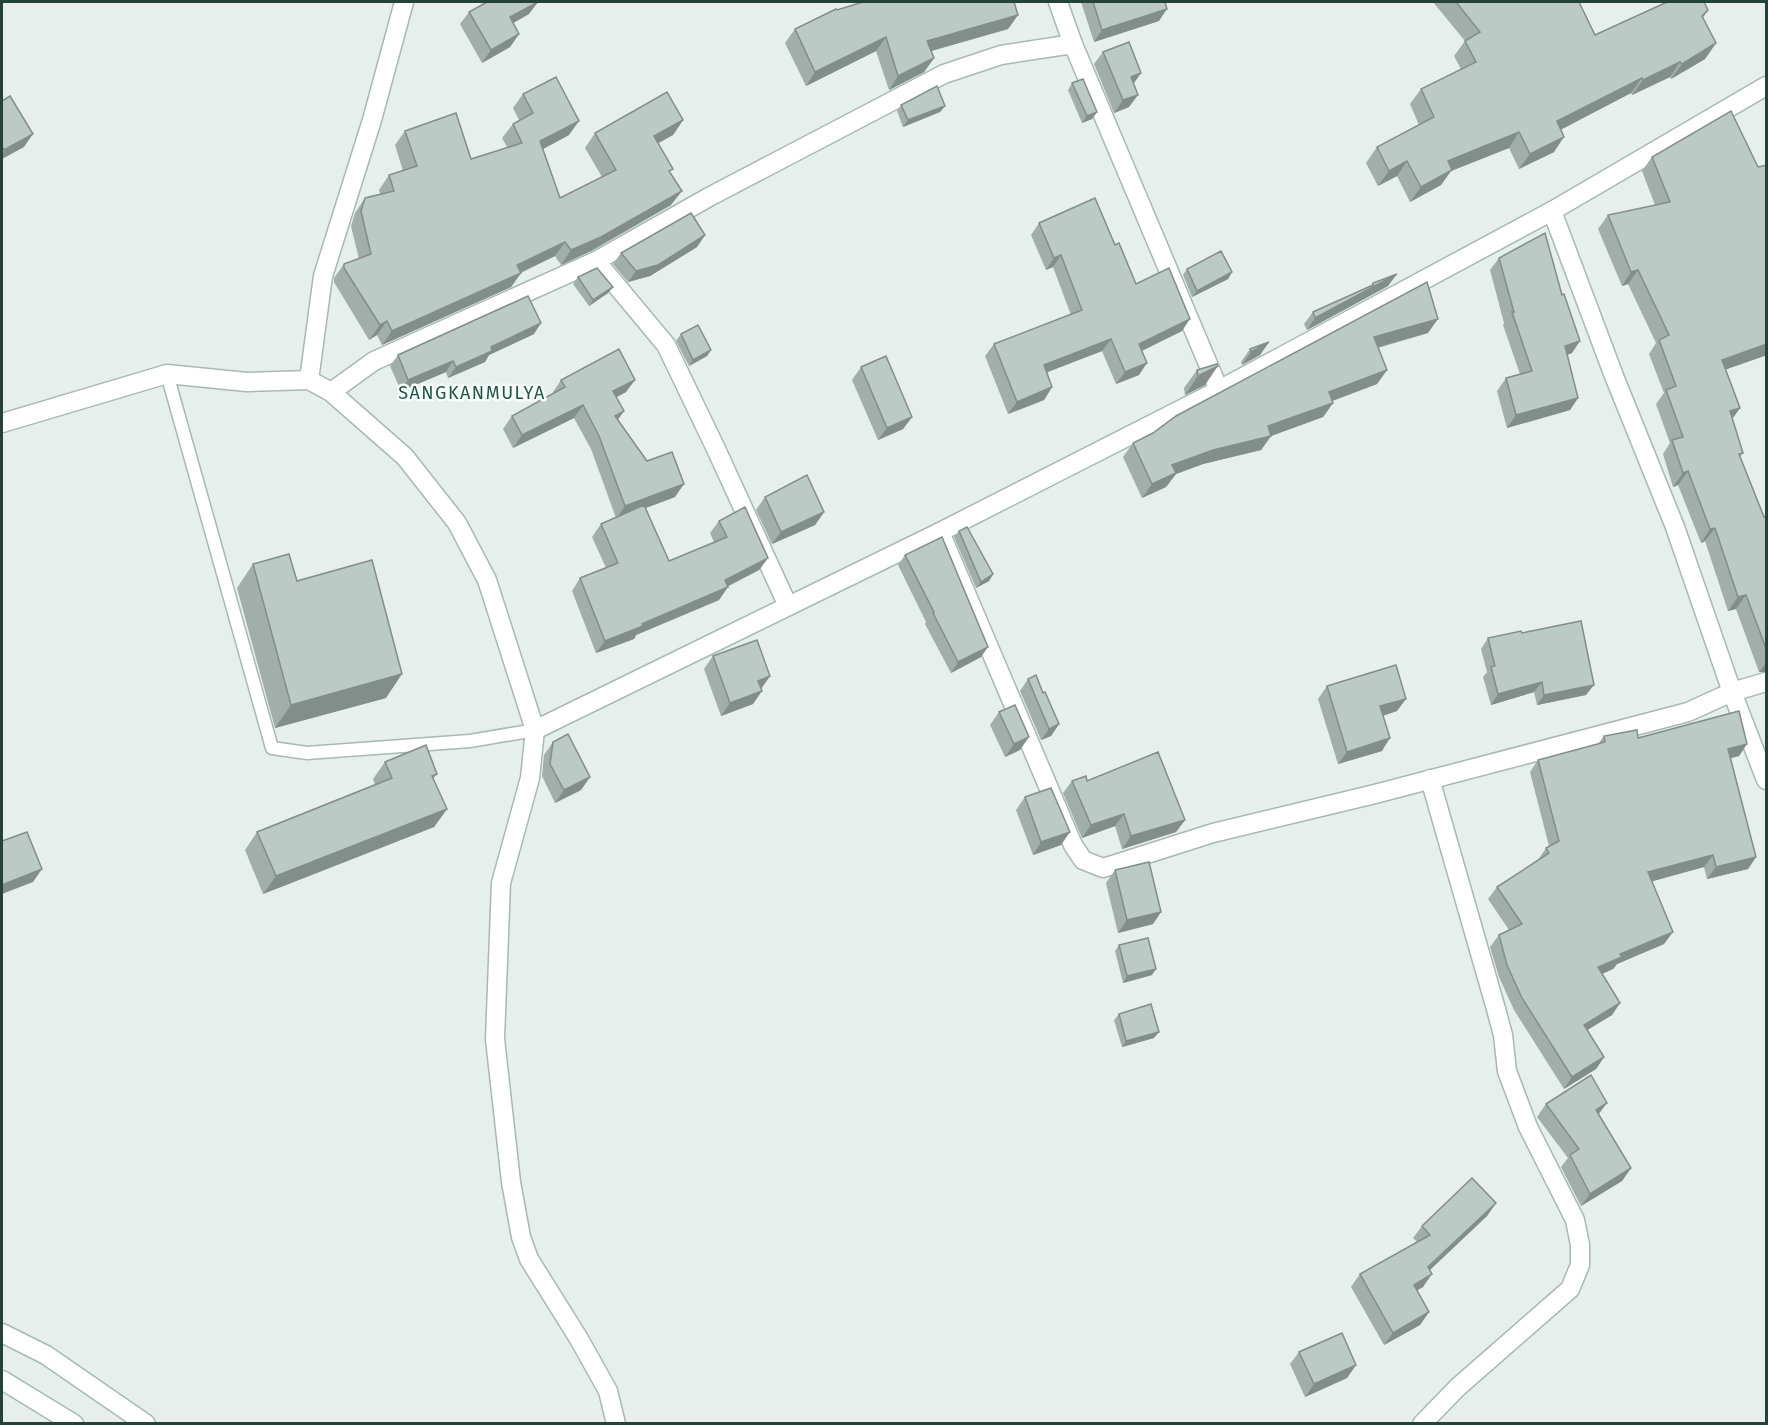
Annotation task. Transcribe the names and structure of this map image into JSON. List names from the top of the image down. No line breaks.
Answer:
{"districts":["SANGKANMULYA"]}
